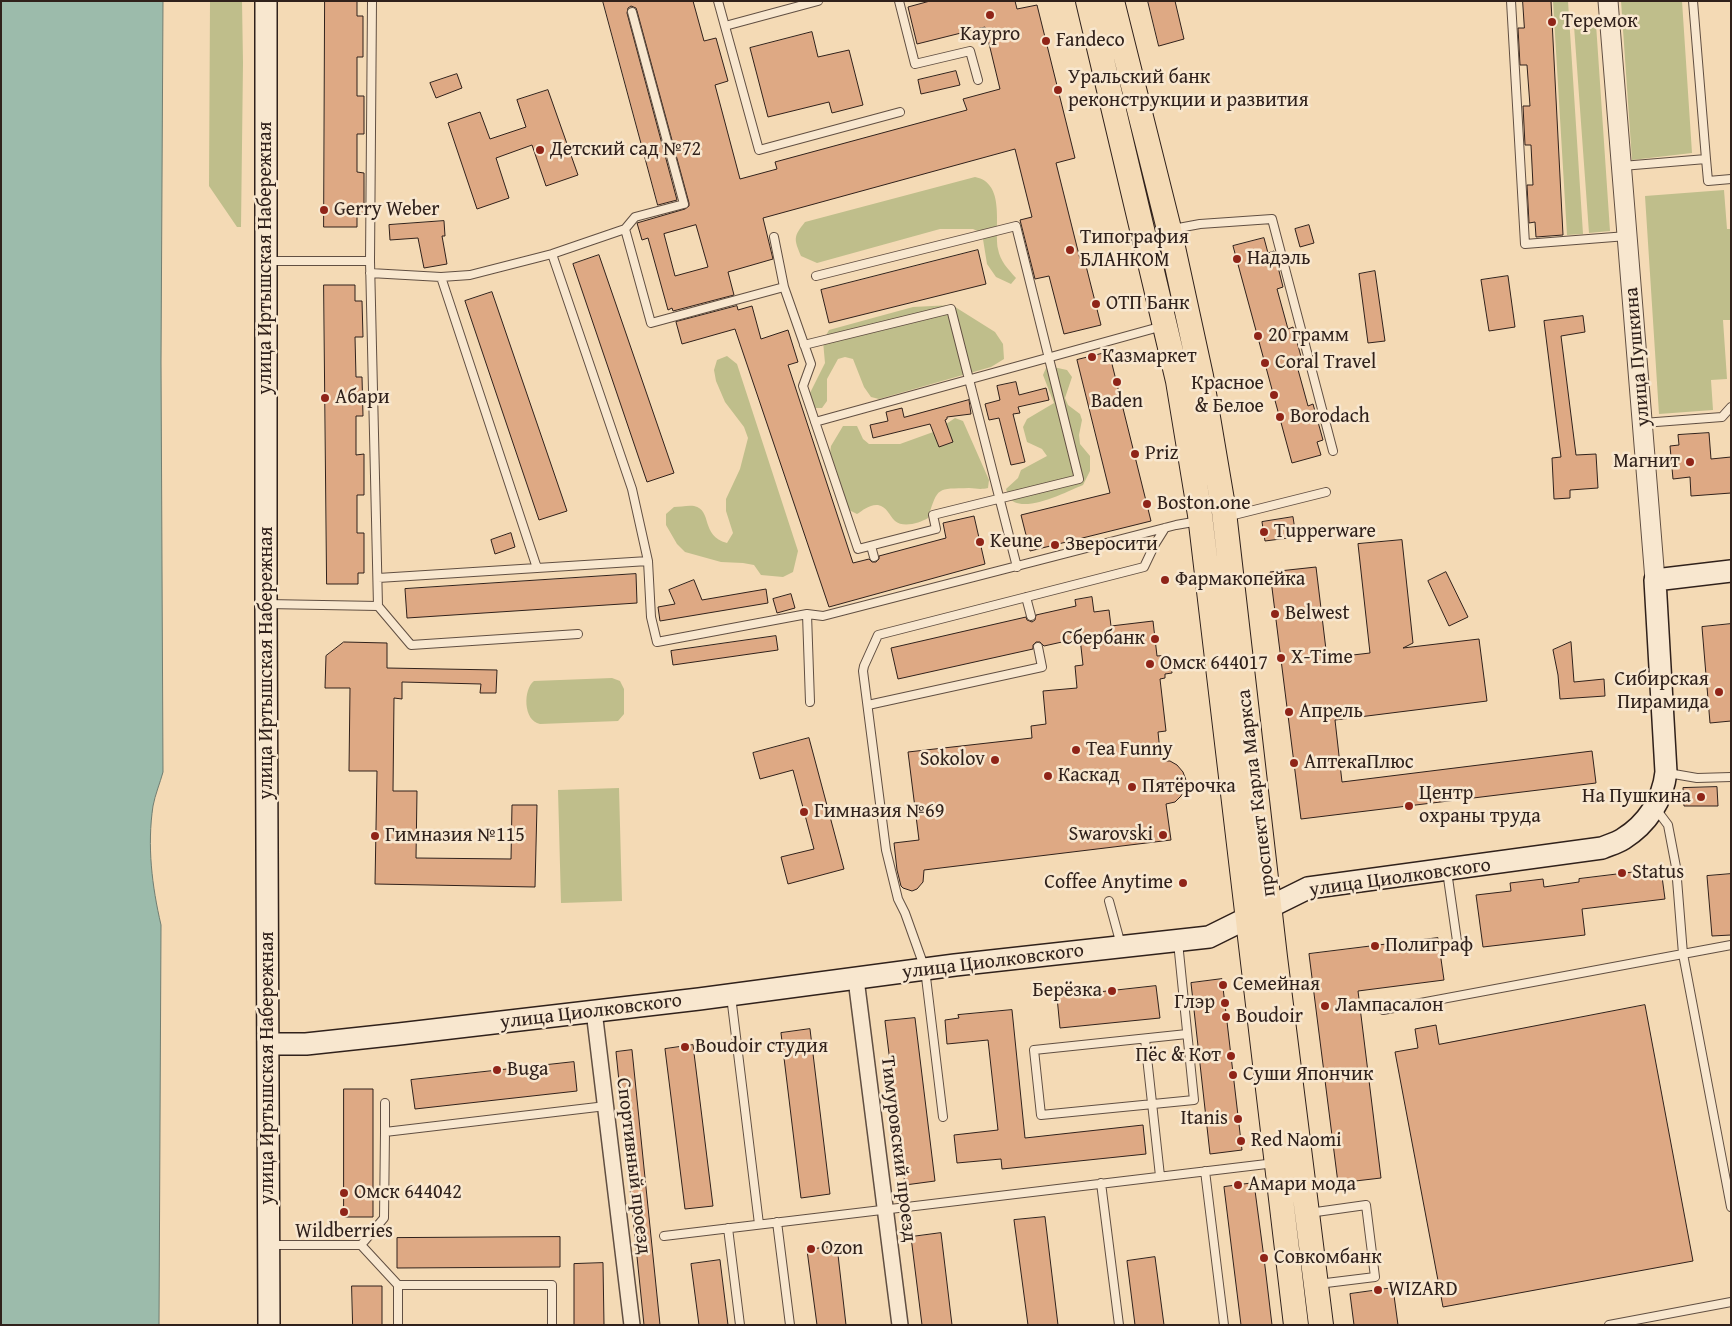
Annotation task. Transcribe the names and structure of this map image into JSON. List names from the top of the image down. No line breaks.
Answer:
{"streets":{"main road":["улица Иртышская Набережная","улица Пушкина","проспект Карла Маркса","улица Циолковского"],"street":["Тимуровский проезд","Спортивный проезд"]},"crossings":[["улица Иртышская Набережная","улица Циолковского"],["улица Пушкина","улица Циолковского"],["проспект Карла Маркса","улица Циолковского"],["улица Циолковского","Тимуровский проезд"],["улица Циолковского","Спортивный проезд"]],"places":["Kaypro","Теремок","Fandeco","Уральский банк реконструкции и развития","Детский сад №72","Gerry Weber","Типография БЛАНКОМ","Надэль","ОТП Банк","20 грамм","Казмаркет","Coral Travel","Baden","Красное & Белое","Абари","Borodach","Priz","Магнит","Boston.one","Tupperware","Keune","Зверосити","Фармакопейка","Belwest","Сбербанк","X-Time","Омск 644017","Сибирская Пирамида","Апрель","Tea Funny","Sokolov","АптекаПлюс","Каскад","Пятёрочка","На Пушкина","Центр охраны труда","Гимназия №69","Swarovski","Гимназия №115","Status","Coffee Anytime","Полиграф","Семейная","Берёзка","Глэр","Лампасалон","Boudoir","Boudoir студия","Пёс & Кот","Buga","Суши Япончик","Itanis","Red Naomi","Амари мода","Омск 644042","Wildberries","Ozon","Совкомбанк","WIZARD"]}
